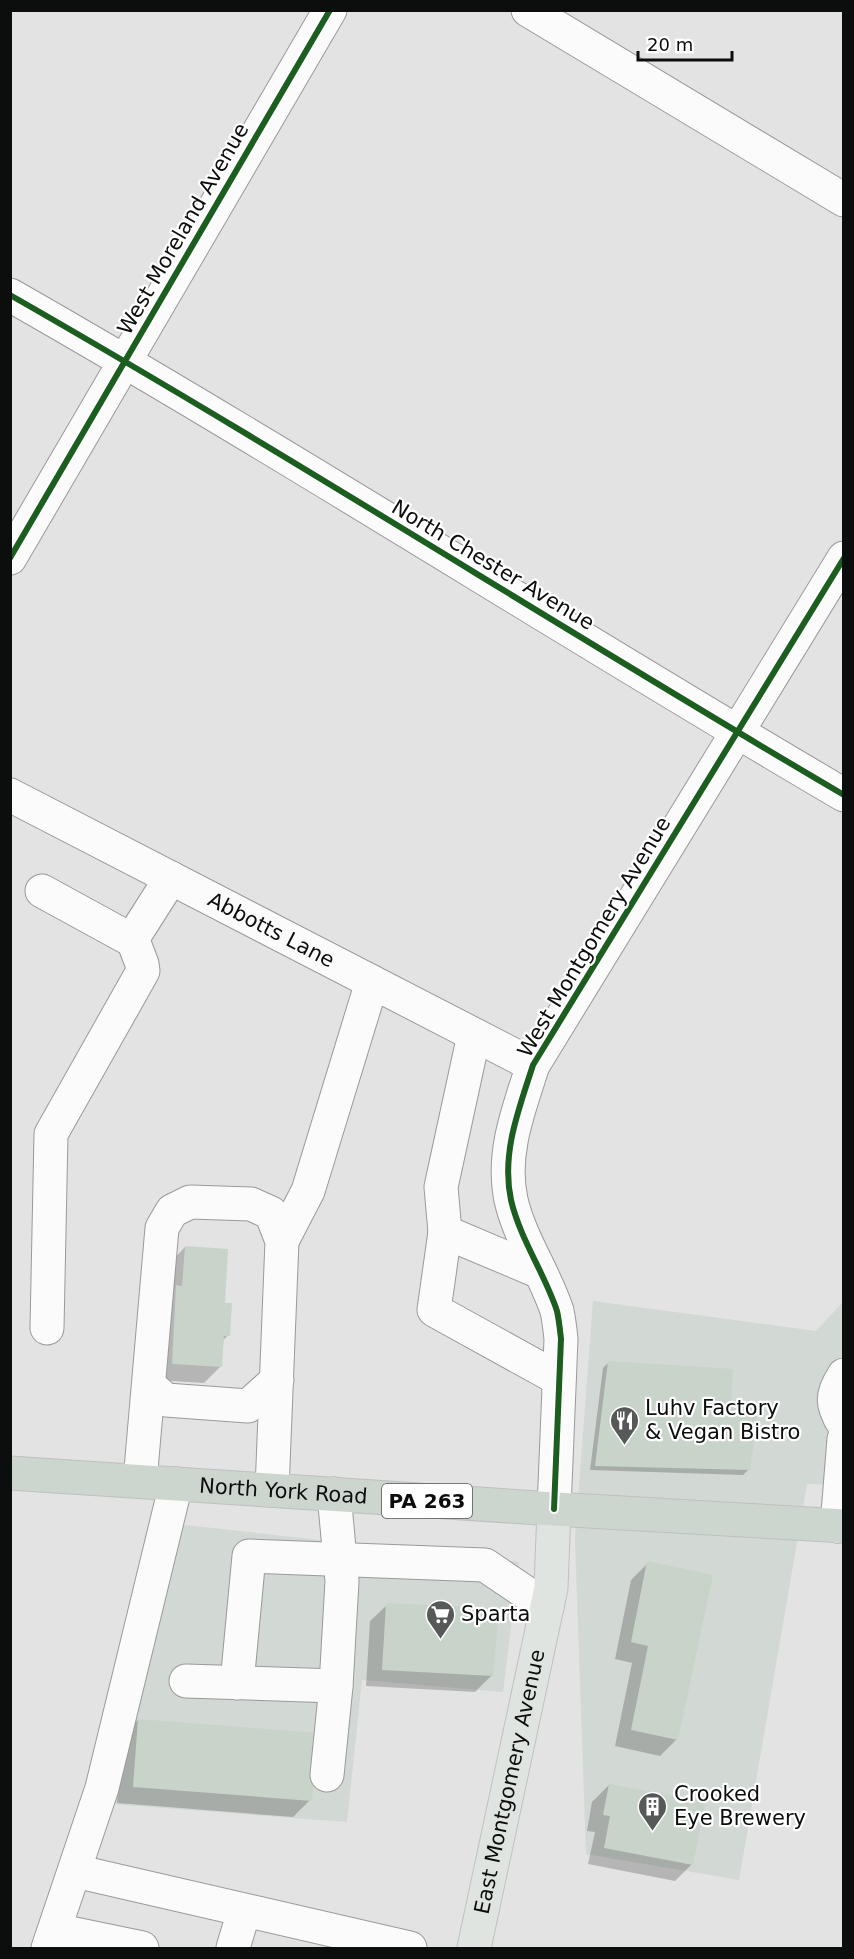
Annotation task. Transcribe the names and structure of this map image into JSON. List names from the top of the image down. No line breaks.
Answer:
{"streets":{"highway":["North York Road","PA 263"],"main road":["East Montgomery Avenue"],"street":["West Moreland Avenue","North Chester Avenue","Abbotts Lane","West Montgomery Avenue"]},"crossings":[["West Moreland Avenue","North Chester Avenue"],["North Chester Avenue","West Montgomery Avenue"],["Abbotts Lane","West Montgomery Avenue"],["West Montgomery Avenue","North York Road"],["West Montgomery Avenue","East Montgomery Avenue"],["North York Road","East Montgomery Avenue"]],"places":{"restaurant":["Luhv Factory & Vegan Bistro"],"supermarket":["Sparta"],"building":["Crooked Eye Brewery"]},"scale_bar":"20 m"}
